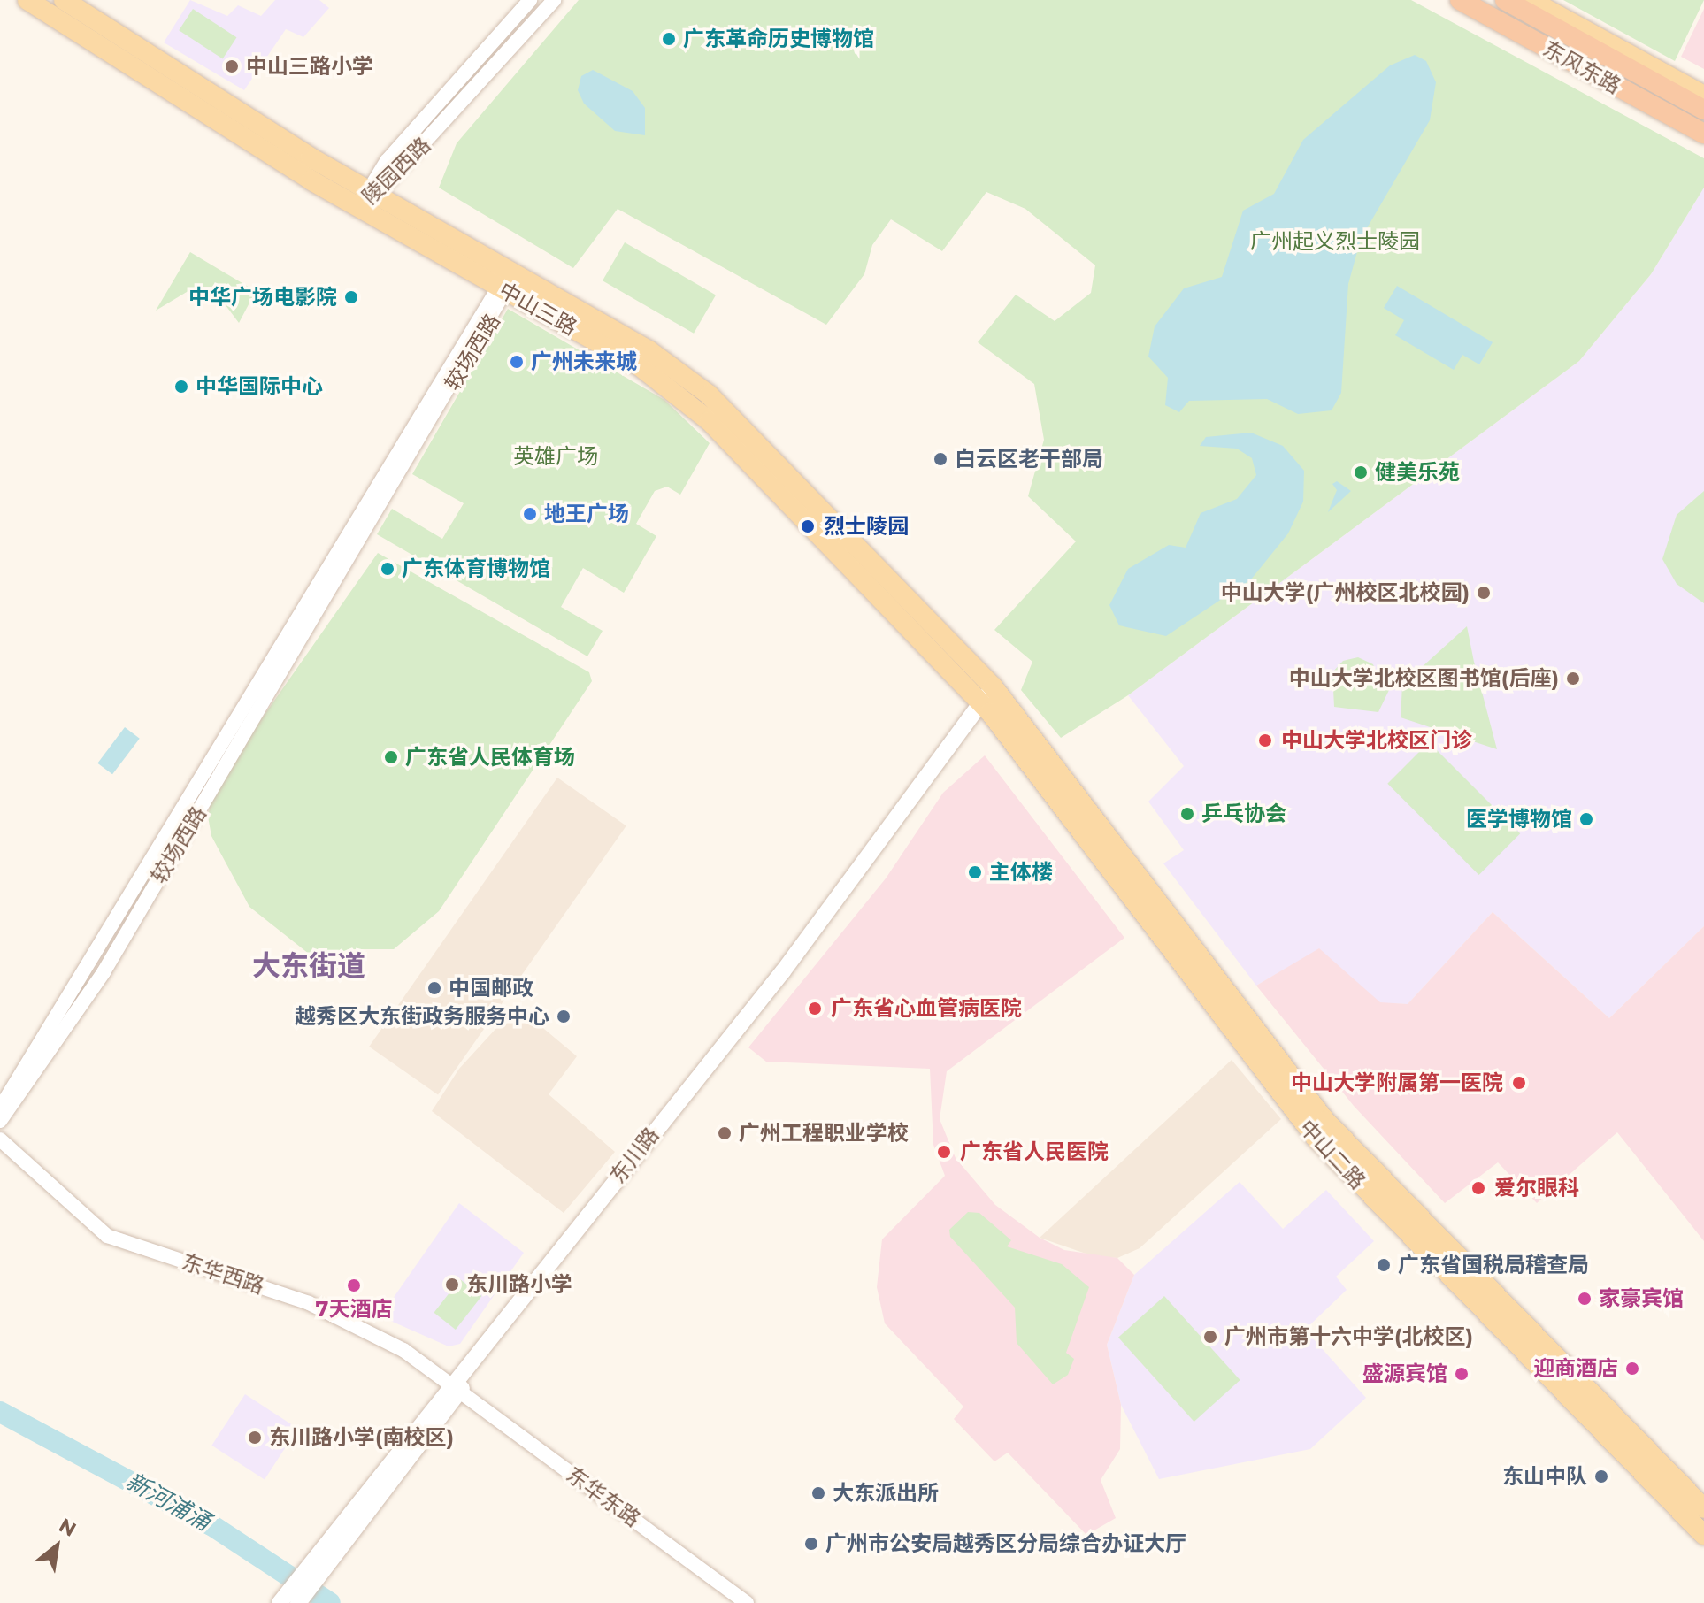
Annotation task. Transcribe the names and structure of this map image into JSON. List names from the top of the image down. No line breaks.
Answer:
{"streets":{"highway":["东风东路"],"main road":["中山三路","中山二路","东川路"],"street":["陵园西路","较场西路","东华西路","东华东路"]},"crossings":[["陵园西路","中山三路"],["中山三路","较场西路"],["中山三路","中山二路"],["中山三路","东川路"],["中山二路","东川路"],["东川路","东华西路"],["东川路","东华东路"],["东华西路","东华东路"]],"districts":["大东街道"],"water":["新河浦涌"],"parks":["广州起义烈士陵园","英雄广场"],"places":["广东革命历史博物馆","中山三路小学","中华广场电影院","广州未来城","中华国际中心","白云区老干部局","健美乐苑","地王广场","烈士陵园","广东体育博物馆","中山大学(广州校区北校园)","中山大学北校区图书馆(后座)","中山大学北校区门诊","广东省人民体育场","乒乓协会","医学博物馆","主体楼","中国邮政","广东省心血管病医院","越秀区大东街政务服务中心","中山大学附属第一医院","广州工程职业学校","广东省人民医院","爱尔眼科","广东省国税局稽查局","东川路小学","7天酒店","家豪宾馆","广州市第十六中学(北校区)","迎商酒店","盛源宾馆","东川路小学(南校区)","东山中队","大东派出所","广州市公安局越秀区分局综合办证大厅"],"north":"top right"}
